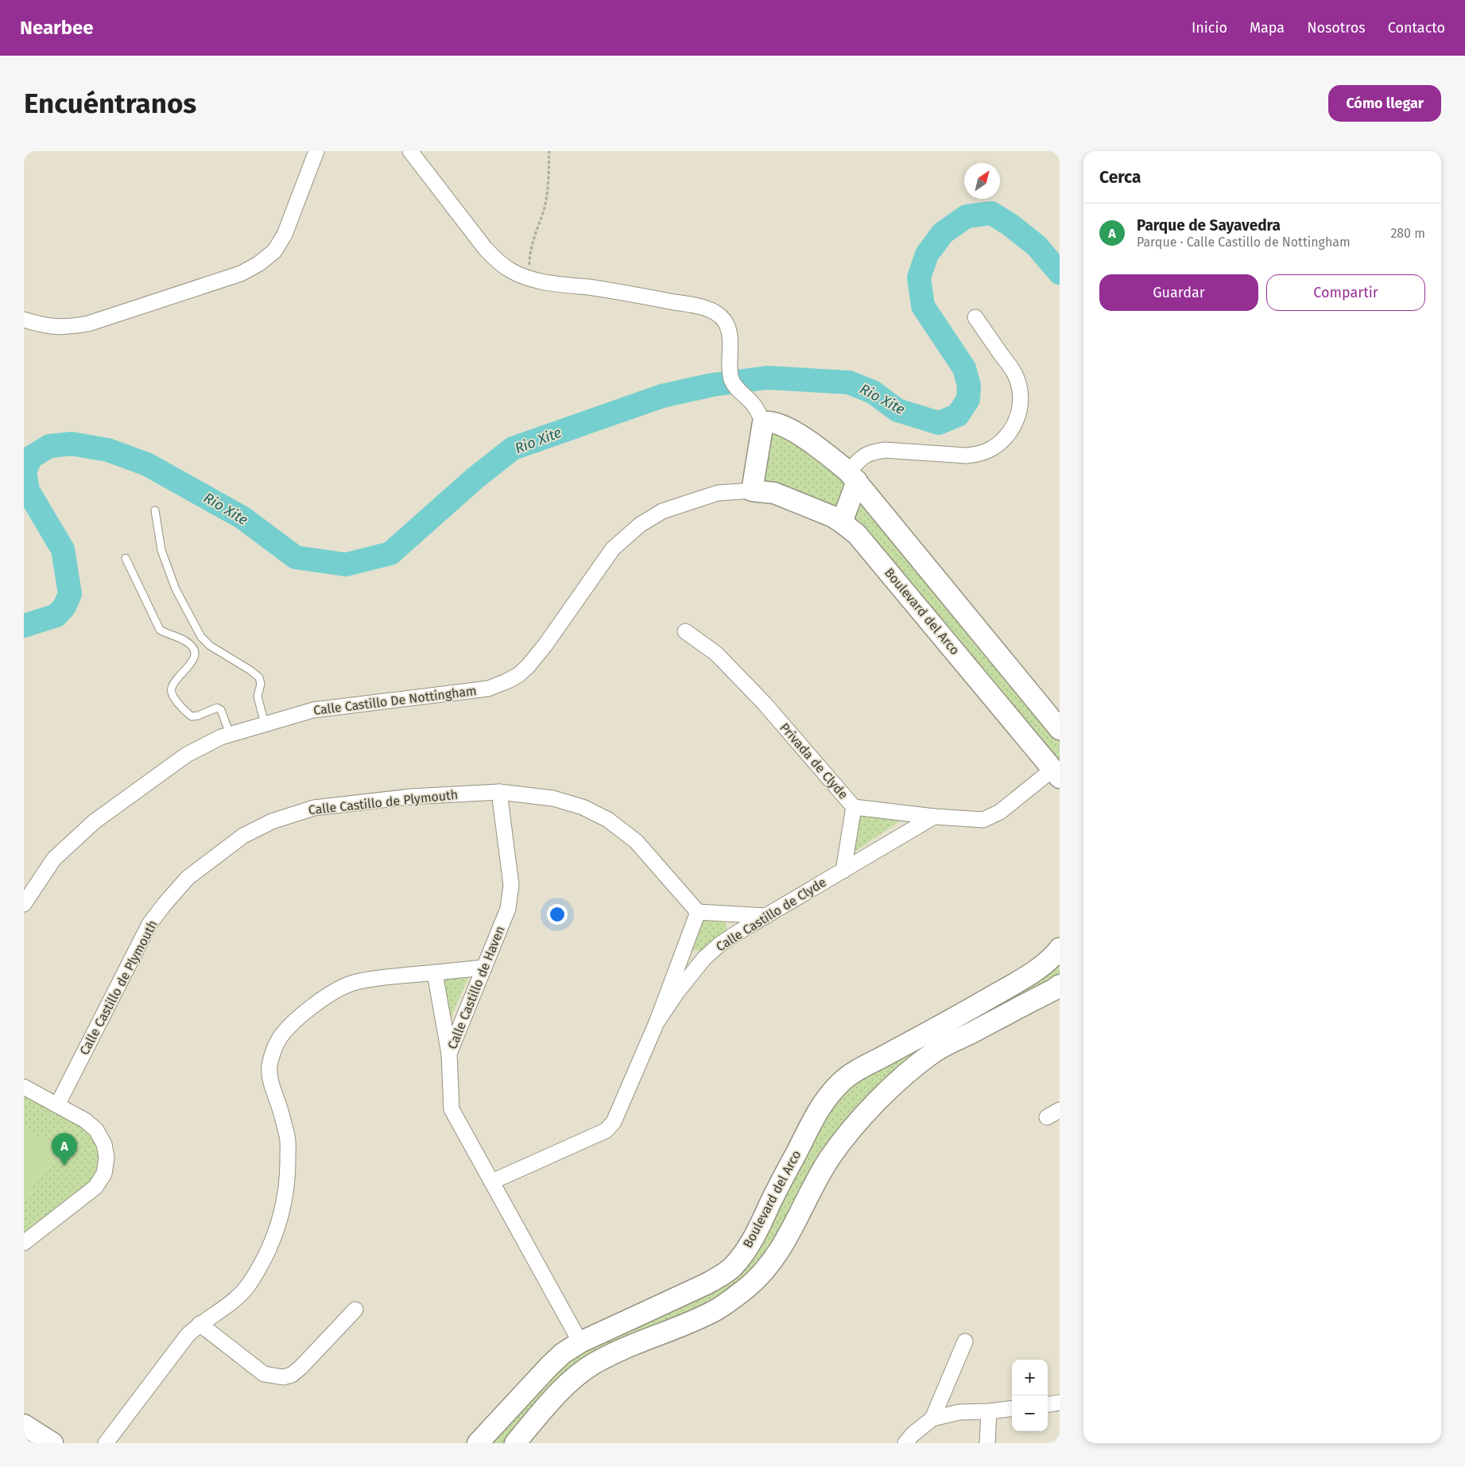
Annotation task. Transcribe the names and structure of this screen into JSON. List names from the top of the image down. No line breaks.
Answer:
{"streets":{"street":["Boulevard del Arco","Calle Castillo De Nottingham","Privada de Clyde","Calle Castillo de Plymouth","Calle Castillo de Clyde","Calle Castillo de Haven"]},"crossings":[["Boulevard del Arco","Calle Castillo De Nottingham"],["Boulevard del Arco","Privada de Clyde"],["Boulevard del Arco","Calle Castillo de Haven"],["Privada de Clyde","Calle Castillo de Clyde"],["Calle Castillo de Plymouth","Calle Castillo de Haven"],["Calle Castillo de Clyde","Calle Castillo de Haven"]],"water":["Rio Xite"],"north":"top right","page":{"header":"Nearbee","nav":["Inicio","Mapa","Nosotros","Contacto"],"buttons":["Cómo llegar",["Guardar","Compartir"]],"title":"Encuéntranos","heading":"Cerca","list":[{"mark":"A","name":"Parque de Sayavedra","note":"Parque · Calle Castillo de Nottingham","value":"280 m"}],"pins":"A","map_buttons":["+","−"]}}
